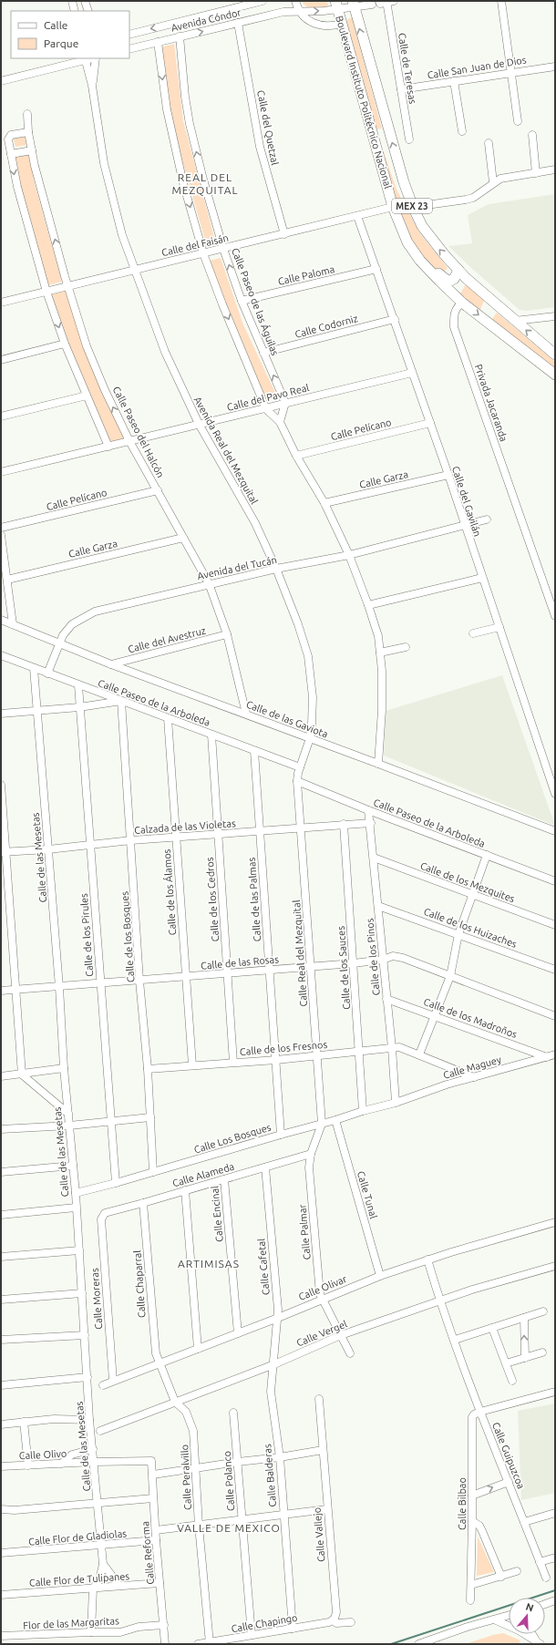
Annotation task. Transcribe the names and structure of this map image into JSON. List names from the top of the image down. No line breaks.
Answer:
{"streets":{"main road":["Boulevard Instituto Politécnico Nacional","MEX 23"],"street":["Avenida Cóndor","Calle San Juan de Dios","Calle de Teresas","Calle del Quetzal","Calle del Faisán","Calle Paloma","Calle Paseo de las Águilas","Calle Codorniz","Calle del Pavo Real","Privada Jacaranda","Calle Pelícano","Calle Paseo del Halcón","Avenida Real del Mezquital","Calle Garza","Calle del Gavilán","Avenida del Tucán","Calle del Avestruz","Calle Paseo de la Arboleda","Calle de las Gaviota","Calzada de las Violetas","Calle de las Mesetas","Calle de los Mezquites","Calle de los Álamos","Calle de los Cedros","Calle de las Palmas","Calle de los Huizaches","Calle de los Pirules","Calle de los Bosques","Calle Real del Mezquital","Calle de los Pinos","Calle de las Rosas","Calle de los Sauces","Calle de los Madroños","Calle de los Fresnos","Calle Maguey","Calle Los Bosques","Calle Alameda","Calle Tunal","Calle Encinal","Calle Palmar","Calle Cafetal","Calle Chaparral","Calle Olivar","Calle Moreras","Calle Vergel","Calle Olivo","Calle Guipuzcoa","Calle Balderas","Calle Peralvillo","Calle Polanco","Calle Bilbao","Calle Vallejo","Calle Flor de Gladiolas","Calle Reforma","Calle Flor de Tulipanes","Flor de las Margaritas","Calle Chapingo"]},"crossings":[["Avenida Cóndor","Calle de Teresas"],["Avenida Cóndor","Boulevard Instituto Politécnico Nacional"],["Avenida Cóndor","Calle del Quetzal"],["Avenida Cóndor","Calle Paseo de las Águilas"],["Calle San Juan de Dios","Calle de Teresas"],["Boulevard Instituto Politécnico Nacional","Calle del Faisán"],["Boulevard Instituto Politécnico Nacional","Privada Jacaranda"],["Calle del Quetzal","Calle del Faisán"],["Calle del Faisán","Calle Paseo de las Águilas"],["Calle del Faisán","Calle Paseo del Halcón"],["Calle del Faisán","Avenida Real del Mezquital"],["Calle del Faisán","Calle del Gavilán"],["Calle Paloma","Calle Paseo de las Águilas"],["Calle Paloma","Calle del Gavilán"],["Calle Paseo de las Águilas","Calle Codorniz"],["Calle Paseo de las Águilas","Calle del Pavo Real"],["Calle Codorniz","Calle del Gavilán"],["Calle del Pavo Real","Calle Paseo del Halcón"],["Calle del Pavo Real","Avenida Real del Mezquital"],["Calle del Pavo Real","Calle del Gavilán"],["Calle Pelícano","Calle Paseo del Halcón"],["Calle Pelícano","Calle del Gavilán"],["Calle Paseo del Halcón","Calle Garza"],["Calle Paseo del Halcón","Avenida del Tucán"],["Calle Paseo del Halcón","Calle del Avestruz"],["Calle Paseo del Halcón","Calle de las Gaviota"],["Avenida Real del Mezquital","Avenida del Tucán"],["Avenida Real del Mezquital","Calle Paseo de la Arboleda"],["Avenida Real del Mezquital","Calle de las Gaviota"],["Avenida Real del Mezquital","Calle Real del Mezquital"],["Calle Garza","Calle del Gavilán"],["Calle del Gavilán","Avenida del Tucán"],["Avenida del Tucán","Calle Paseo de la Arboleda"],["Avenida del Tucán","Calle de las Gaviota"],["Calle del Avestruz","Calle de las Gaviota"],["Calle Paseo de la Arboleda","Calle de las Mesetas"],["Calle Paseo de la Arboleda","Calle de los Álamos"],["Calle Paseo de la Arboleda","Calle de los Cedros"],["Calle Paseo de la Arboleda","Calle de las Palmas"],["Calle Paseo de la Arboleda","Calle de los Pirules"],["Calle Paseo de la Arboleda","Calle de los Bosques"],["Calle Paseo de la Arboleda","Calle Real del Mezquital"],["Calle Paseo de la Arboleda","Calle de los Pinos"],["Calzada de las Violetas","Calle de las Mesetas"],["Calzada de las Violetas","Calle de los Álamos"],["Calzada de las Violetas","Calle de los Cedros"],["Calzada de las Violetas","Calle de las Palmas"],["Calzada de las Violetas","Calle de los Pirules"],["Calzada de las Violetas","Calle de los Bosques"],["Calzada de las Violetas","Calle Real del Mezquital"],["Calzada de las Violetas","Calle de los Pinos"],["Calzada de las Violetas","Calle de los Sauces"],["Calle de las Mesetas","Calle de las Rosas"],["Calle de las Mesetas","Calle Los Bosques"],["Calle de las Mesetas","Calle Olivo"],["Calle de las Mesetas","Calle Flor de Gladiolas"],["Calle de las Mesetas","Calle Flor de Tulipanes"],["Calle de las Mesetas","Flor de las Margaritas"],["Calle de los Mezquites","Calle de los Pinos"],["Calle de los Álamos","Calle de las Rosas"],["Calle de los Álamos","Calle de los Fresnos"],["Calle de los Cedros","Calle de las Rosas"],["Calle de los Cedros","Calle de los Fresnos"],["Calle de las Palmas","Calle de las Rosas"],["Calle de las Palmas","Calle de los Fresnos"],["Calle de las Palmas","Calle Los Bosques"],["Calle de los Huizaches","Calle de los Pinos"],["Calle de los Pirules","Calle de las Rosas"],["Calle de los Pirules","Calle Los Bosques"],["Calle de los Bosques","Calle de las Rosas"],["Calle de los Bosques","Calle de los Fresnos"],["Calle de los Bosques","Calle Los Bosques"],["Calle Real del Mezquital","Calle de las Rosas"],["Calle Real del Mezquital","Calle de los Fresnos"],["Calle Real del Mezquital","Calle Los Bosques"],["Calle Real del Mezquital","Calle Palmar"],["Calle de los Pinos","Calle de las Rosas"],["Calle de los Pinos","Calle de los Madroños"],["Calle de los Pinos","Calle de los Fresnos"],["Calle de los Pinos","Calle Maguey"],["Calle de los Pinos","Calle Los Bosques"],["Calle de las Rosas","Calle de los Sauces"],["Calle de los Sauces","Calle de los Fresnos"],["Calle de los Sauces","Calle Los Bosques"],["Calle de los Madroños","Calle Maguey"],["Calle de los Fresnos","Calle Maguey"],["Calle Maguey","Calle Los Bosques"],["Calle Los Bosques","Calle Tunal"],["Calle Los Bosques","Calle Palmar"],["Calle Alameda","Calle Encinal"],["Calle Alameda","Calle Palmar"],["Calle Alameda","Calle Cafetal"],["Calle Alameda","Calle Chaparral"],["Calle Alameda","Calle Moreras"],["Calle Tunal","Calle Olivar"],["Calle Encinal","Calle Olivar"],["Calle Palmar","Calle Olivar"],["Calle Palmar","Calle Vergel"],["Calle Cafetal","Calle Olivar"],["Calle Cafetal","Calle Vergel"],["Calle Cafetal","Calle Balderas"],["Calle Chaparral","Calle Olivar"],["Calle Chaparral","Calle Peralvillo"],["Calle Olivar","Calle Moreras"],["Calle Olivar","Calle Guipuzcoa"],["Calle Olivar","Calle Peralvillo"],["Calle Vergel","Calle Guipuzcoa"],["Calle Vergel","Calle Balderas"],["Calle Vergel","Calle Peralvillo"],["Calle Olivo","Calle Reforma"],["Calle Guipuzcoa","Calle Bilbao"],["Calle Balderas","Calle Chapingo"],["Calle Peralvillo","Calle Chapingo"],["Calle Polanco","Calle Chapingo"],["Calle Vallejo","Calle Chapingo"],["Calle Flor de Gladiolas","Calle Reforma"],["Calle Reforma","Calle Flor de Tulipanes"],["Calle Reforma","Flor de las Margaritas"]],"districts":["REAL DEL MEZQUITAL","ARTIMISAS","VALLE DE MEXICO"],"legend":["Calle","Parque"],"north":"top"}
